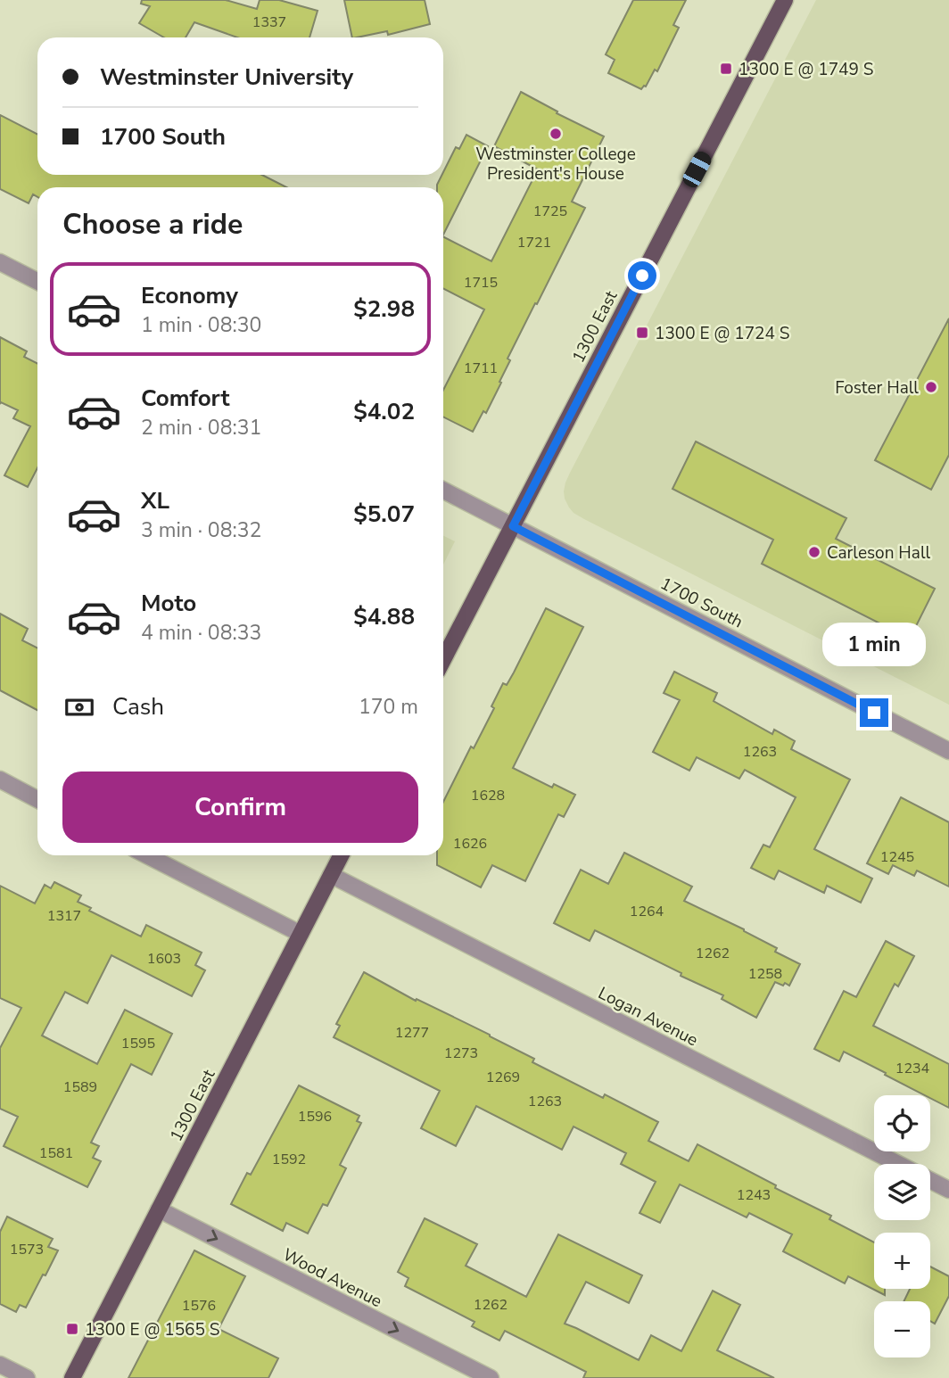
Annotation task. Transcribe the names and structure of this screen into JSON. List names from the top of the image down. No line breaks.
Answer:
{"streets":{"main road":["1300 East"],"street":["1700 South","Logan Avenue","Wood Avenue"]},"crossings":[["1300 East","1700 South"],["1300 East","Logan Avenue"],["1300 East","Wood Avenue"]],"one_way":["Wood Avenue"],"places":{"transit":["1300 E @ 1749 S","1300 E @ 1724 S","1300 E @ 1565 S"],"other":["Westminster College President's House","Foster Hall","Carleson Hall"]},"house_numbers":["1337","1725","1721","1715","1711","1263","1628","1626","1245","1264","1317","1262","1603","1258","1277","1595","1273","1234","1269","1589","1263","1596","1581","1592","1243","1573","1262","1576"],"page":{"banner":["Westminster University","1700 South"],"heading":"Choose a ride","list":[{"name":"Economy","note":"1 min · 08:30","value":"$2.98"},{"name":"Comfort","note":"2 min · 08:31","value":"$4.02"},{"name":"XL","note":"3 min · 08:32","value":"$5.07"},{"name":"Moto","note":"4 min · 08:33","value":"$4.88"}],"bubble":"1 min","pay":["Cash","170 m"],"buttons":"Confirm","map_buttons":["+","−"]}}
